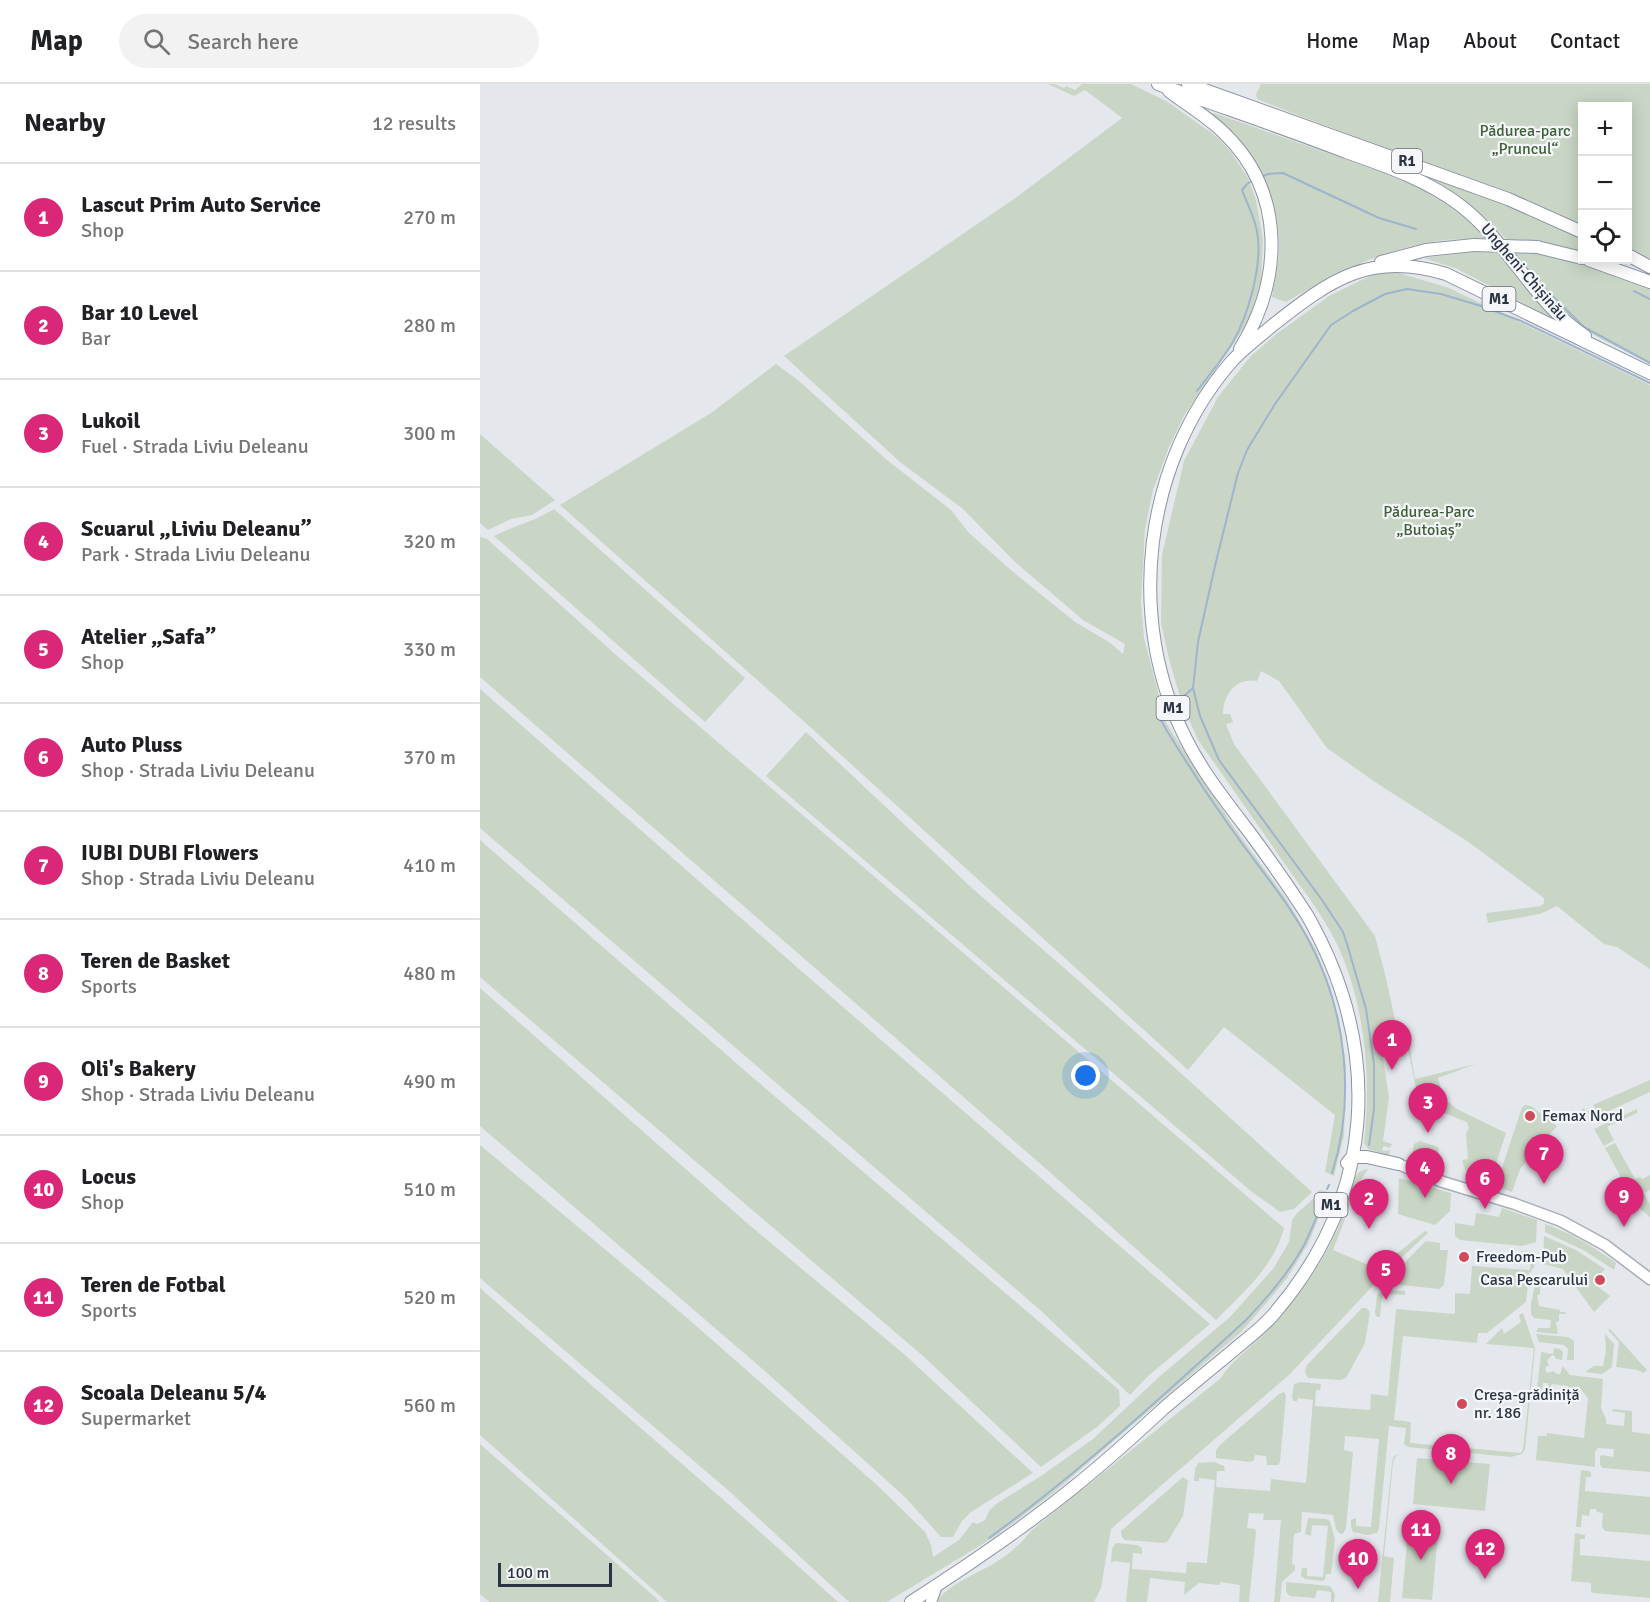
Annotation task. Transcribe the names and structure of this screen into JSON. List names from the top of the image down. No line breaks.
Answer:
{"streets":{"highway":["R1","Ungheni-Chișinău","M1"]},"crossings":[["R1","Ungheni-Chișinău"],["Ungheni-Chișinău","M1"]],"parks":["Pădurea-parc „Pruncul“","Pădurea-Parc „Butoiaș”"],"places":["Femax Nord","Freedom-Pub","Casa Pescarului","Creșa-grădiniță nr. 186"],"scale_bar":"100 m","page":{"header":"Map","search":"Search here","nav":["Home","Map","About","Contact"],"heading":["Nearby","12 results"],"map_buttons":["+","−"],"list":[{"mark":"1","name":"Lascut Prim Auto Service","note":"Shop","value":"270 m"},{"mark":"2","name":"Bar 10 Level","note":"Bar","value":"280 m"},{"mark":"3","name":"Lukoil","note":"Fuel · Strada Liviu Deleanu","value":"300 m"},{"mark":"4","name":"Scuarul „Liviu Deleanu”","note":"Park · Strada Liviu Deleanu","value":"320 m"},{"mark":"5","name":"Atelier „Safa”","note":"Shop","value":"330 m"},{"mark":"6","name":"Auto Pluss","note":"Shop · Strada Liviu Deleanu","value":"370 m"},{"mark":"7","name":"IUBI DUBI Flowers","note":"Shop · Strada Liviu Deleanu","value":"410 m"},{"mark":"8","name":"Teren de Basket","note":"Sports","value":"480 m"},{"mark":"9","name":"Oli's Bakery","note":"Shop · Strada Liviu Deleanu","value":"490 m"},{"mark":"10","name":"Locus","note":"Shop","value":"510 m"},{"mark":"11","name":"Teren de Fotbal","note":"Sports","value":"520 m"},{"mark":"12","name":"Scoala Deleanu 5/4","note":"Supermarket","value":"560 m"}],"pins":["1","3","7","4","6","9","2","5","8","11","12","10"],"scale":"100 m"}}
